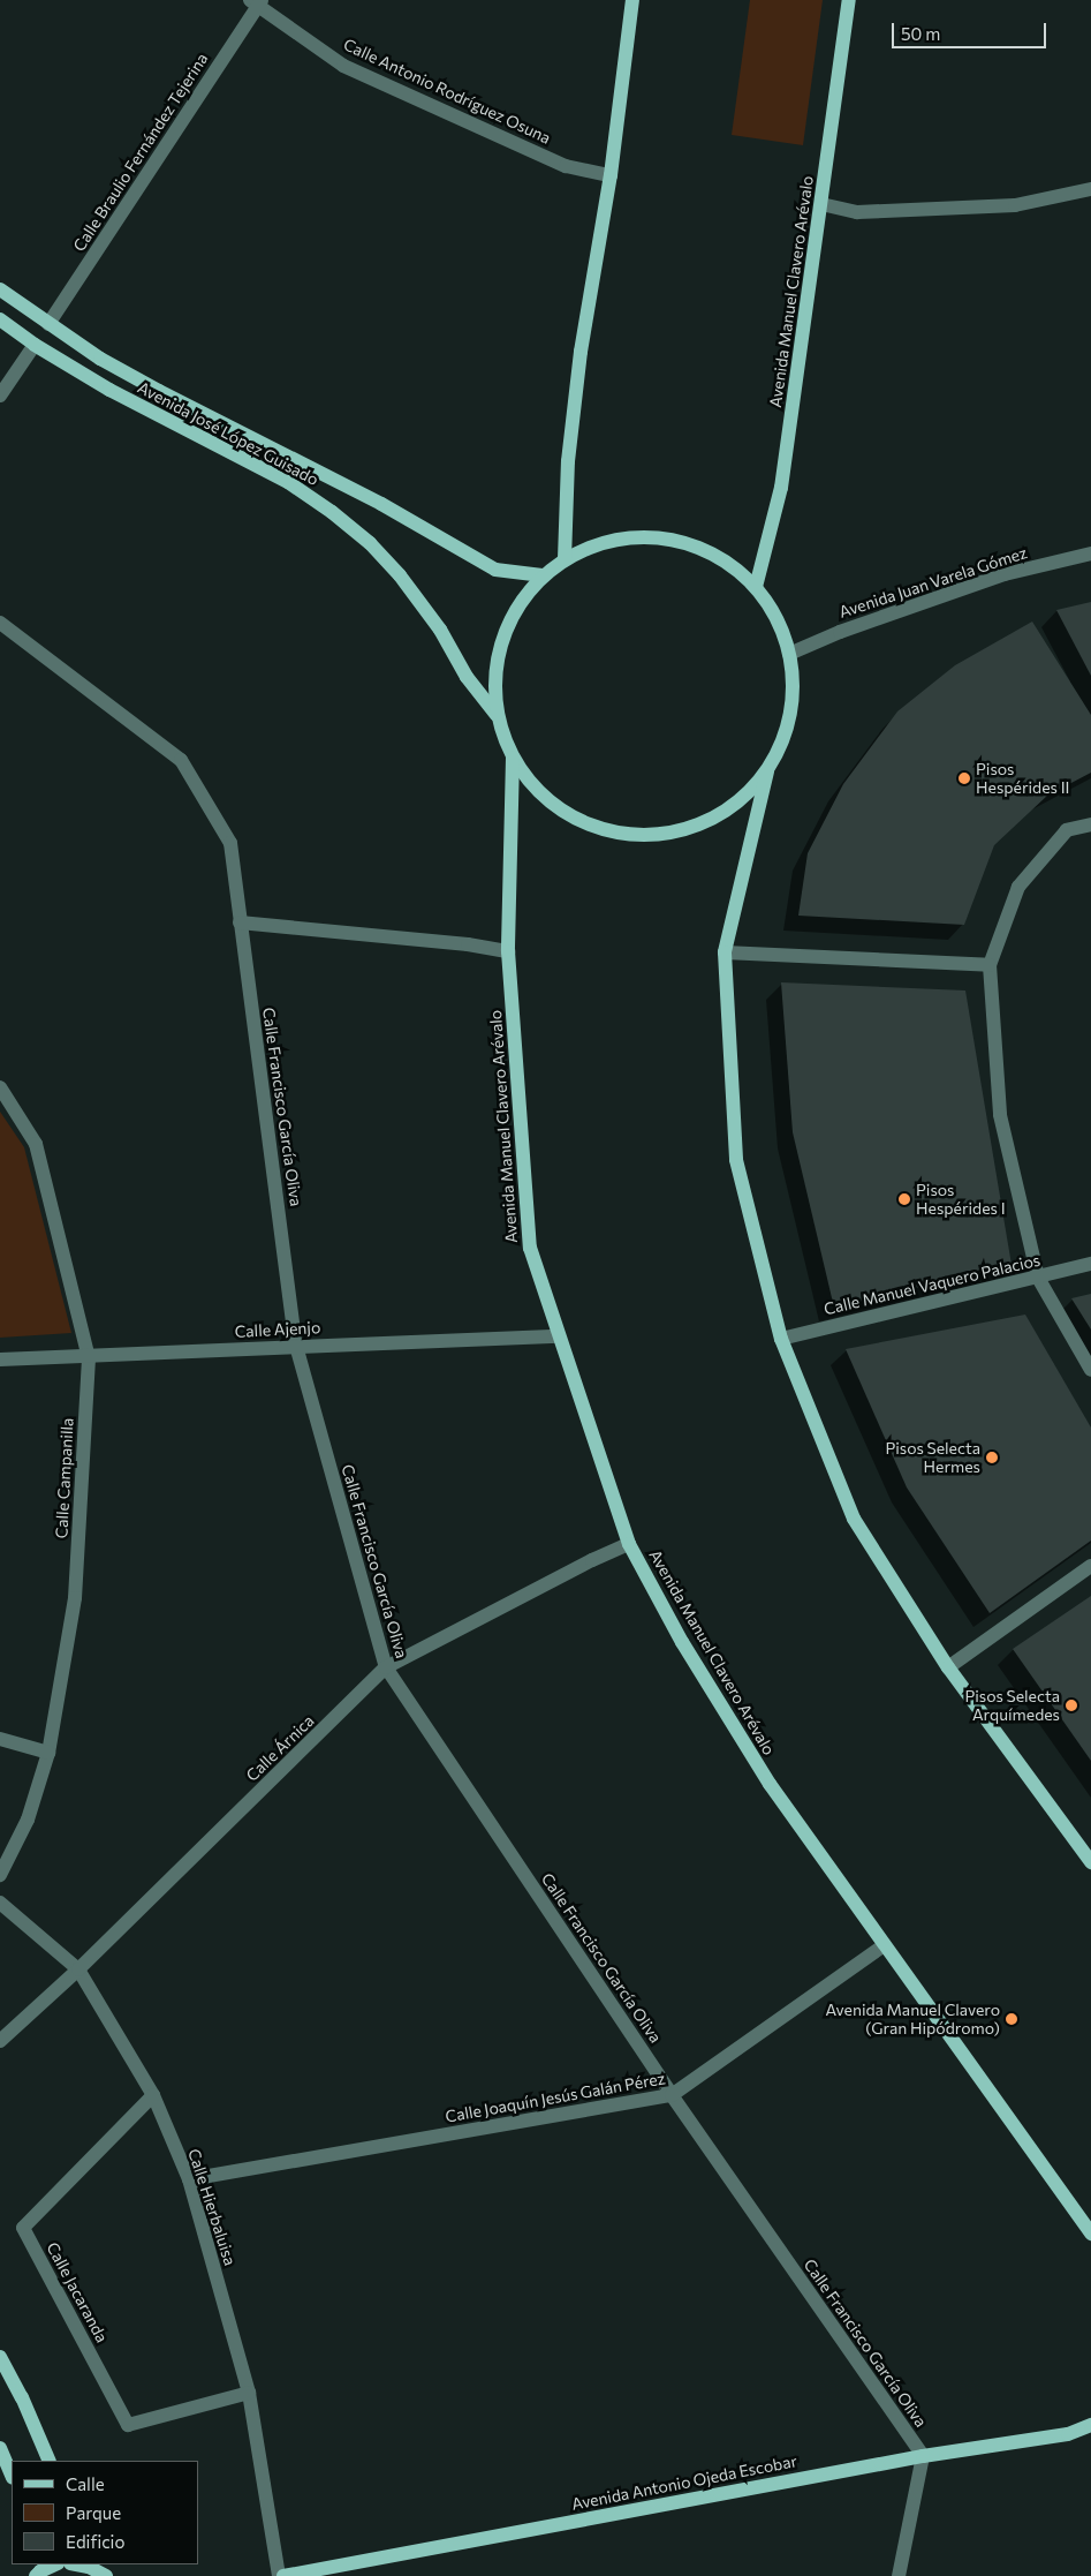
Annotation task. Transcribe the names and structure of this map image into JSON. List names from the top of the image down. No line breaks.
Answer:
{"streets":{"main road":["Avenida Manuel Clavero Arévalo","Avenida José López Guisado","Avenida Antonio Ojeda Escobar"],"street":["Calle Antonio Rodríguez Osuna","Calle Braulio Fernández Tejerina","Avenida Juan Varela Gómez","Calle Francisco García Oliva","Calle Manuel Vaquero Palacios","Calle Ajenjo","Calle Campanilla","Calle Árnica","Calle Joaquín Jesús Galán Pérez","Calle Hierbaluisa","Calle Jacaranda"]},"crossings":[["Calle Antonio Rodríguez Osuna","Calle Braulio Fernández Tejerina"],["Calle Braulio Fernández Tejerina","Avenida José López Guisado"],["Avenida Manuel Clavero Arévalo","Calle Ajenjo"],["Avenida Manuel Clavero Arévalo","Calle Árnica"],["Avenida Manuel Clavero Arévalo","Calle Joaquín Jesús Galán Pérez"],["Calle Francisco García Oliva","Calle Ajenjo"],["Calle Francisco García Oliva","Calle Árnica"],["Calle Francisco García Oliva","Calle Joaquín Jesús Galán Pérez"],["Calle Francisco García Oliva","Avenida Antonio Ojeda Escobar"],["Calle Ajenjo","Calle Campanilla"],["Calle Árnica","Calle Hierbaluisa"],["Calle Joaquín Jesús Galán Pérez","Calle Hierbaluisa"],["Calle Hierbaluisa","Calle Jacaranda"],["Calle Hierbaluisa","Avenida Antonio Ojeda Escobar"]],"places":["Pisos Hespérides II","Pisos Hespérides I","Pisos Selecta Hermes","Pisos Selecta Arquímedes","Avenida Manuel Clavero (Gran Hipódromo)"],"legend":["Calle","Parque","Edificio"],"scale_bar":"50 m"}
